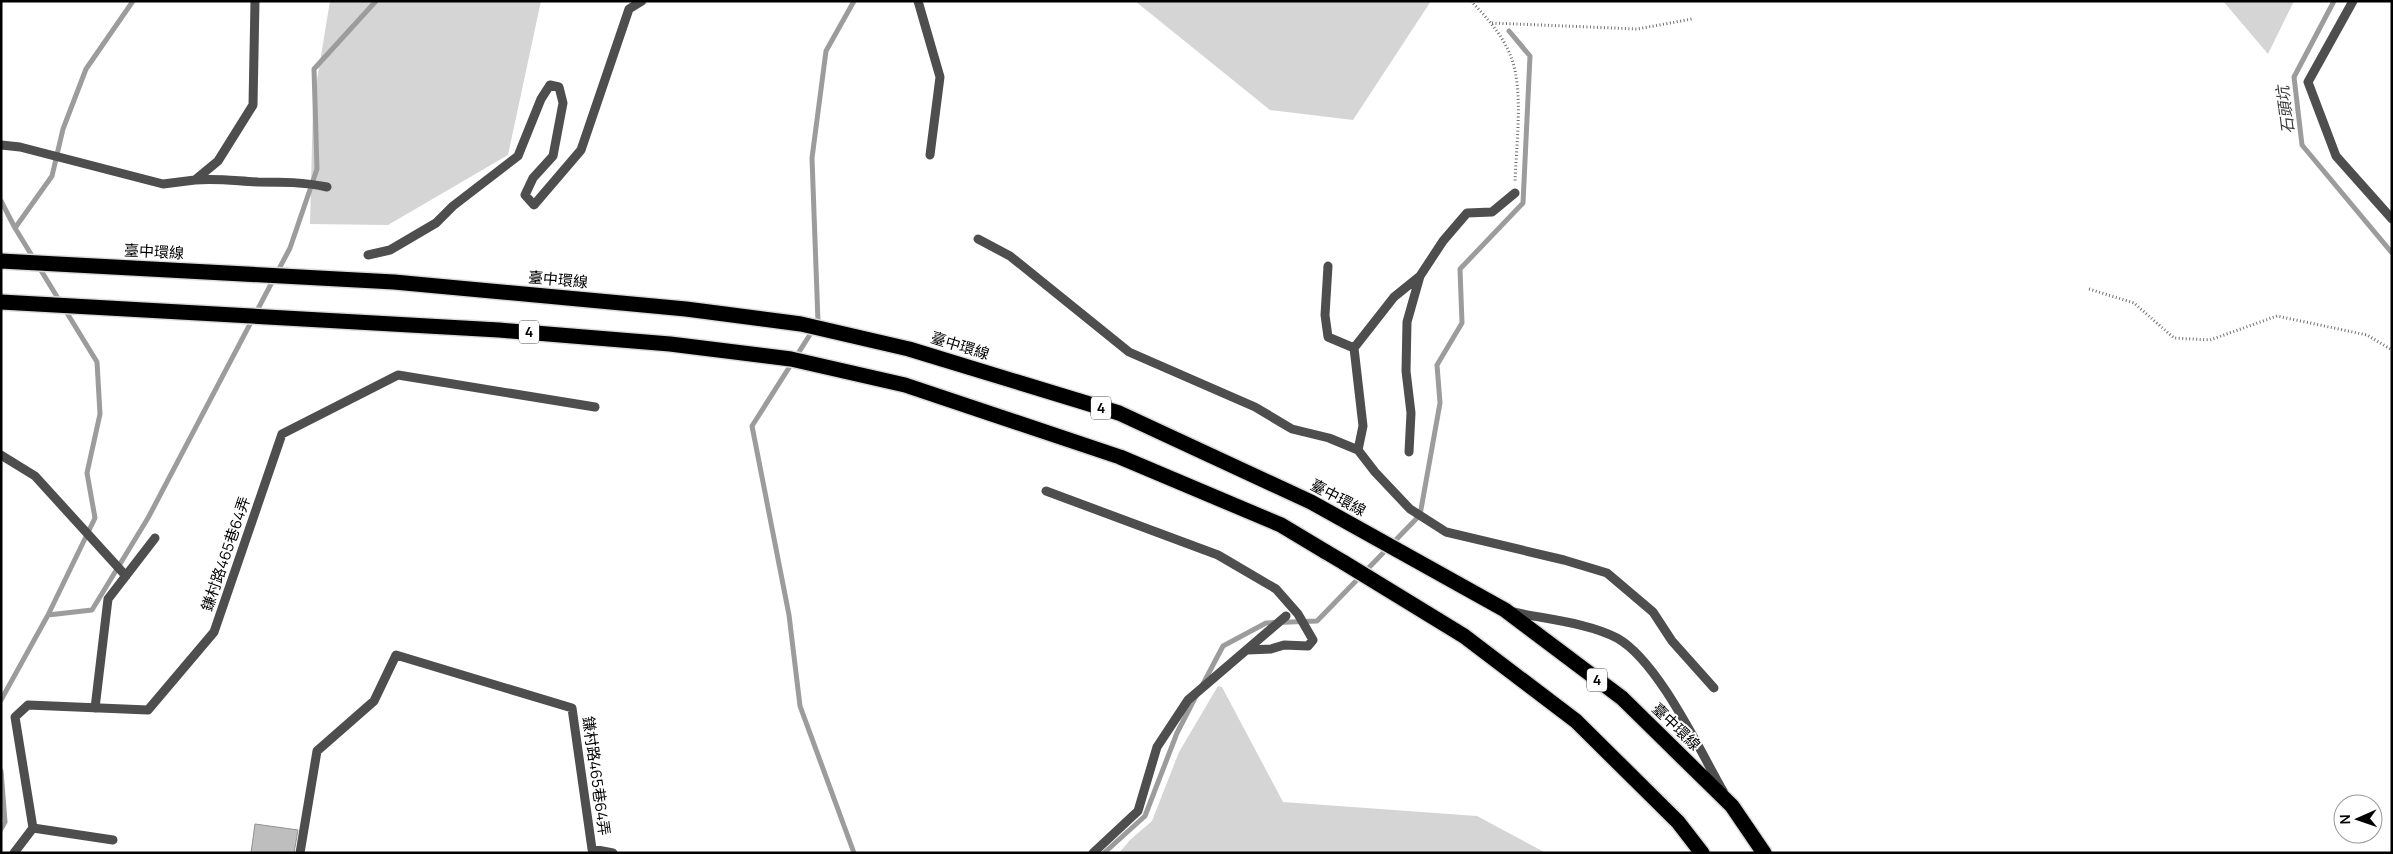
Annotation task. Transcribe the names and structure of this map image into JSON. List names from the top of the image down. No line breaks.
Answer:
{"streets":{"highway":["臺中環線","4"],"lane":["鎌村路465巷64弄"]},"water":["石頭坑"],"north":"left"}
